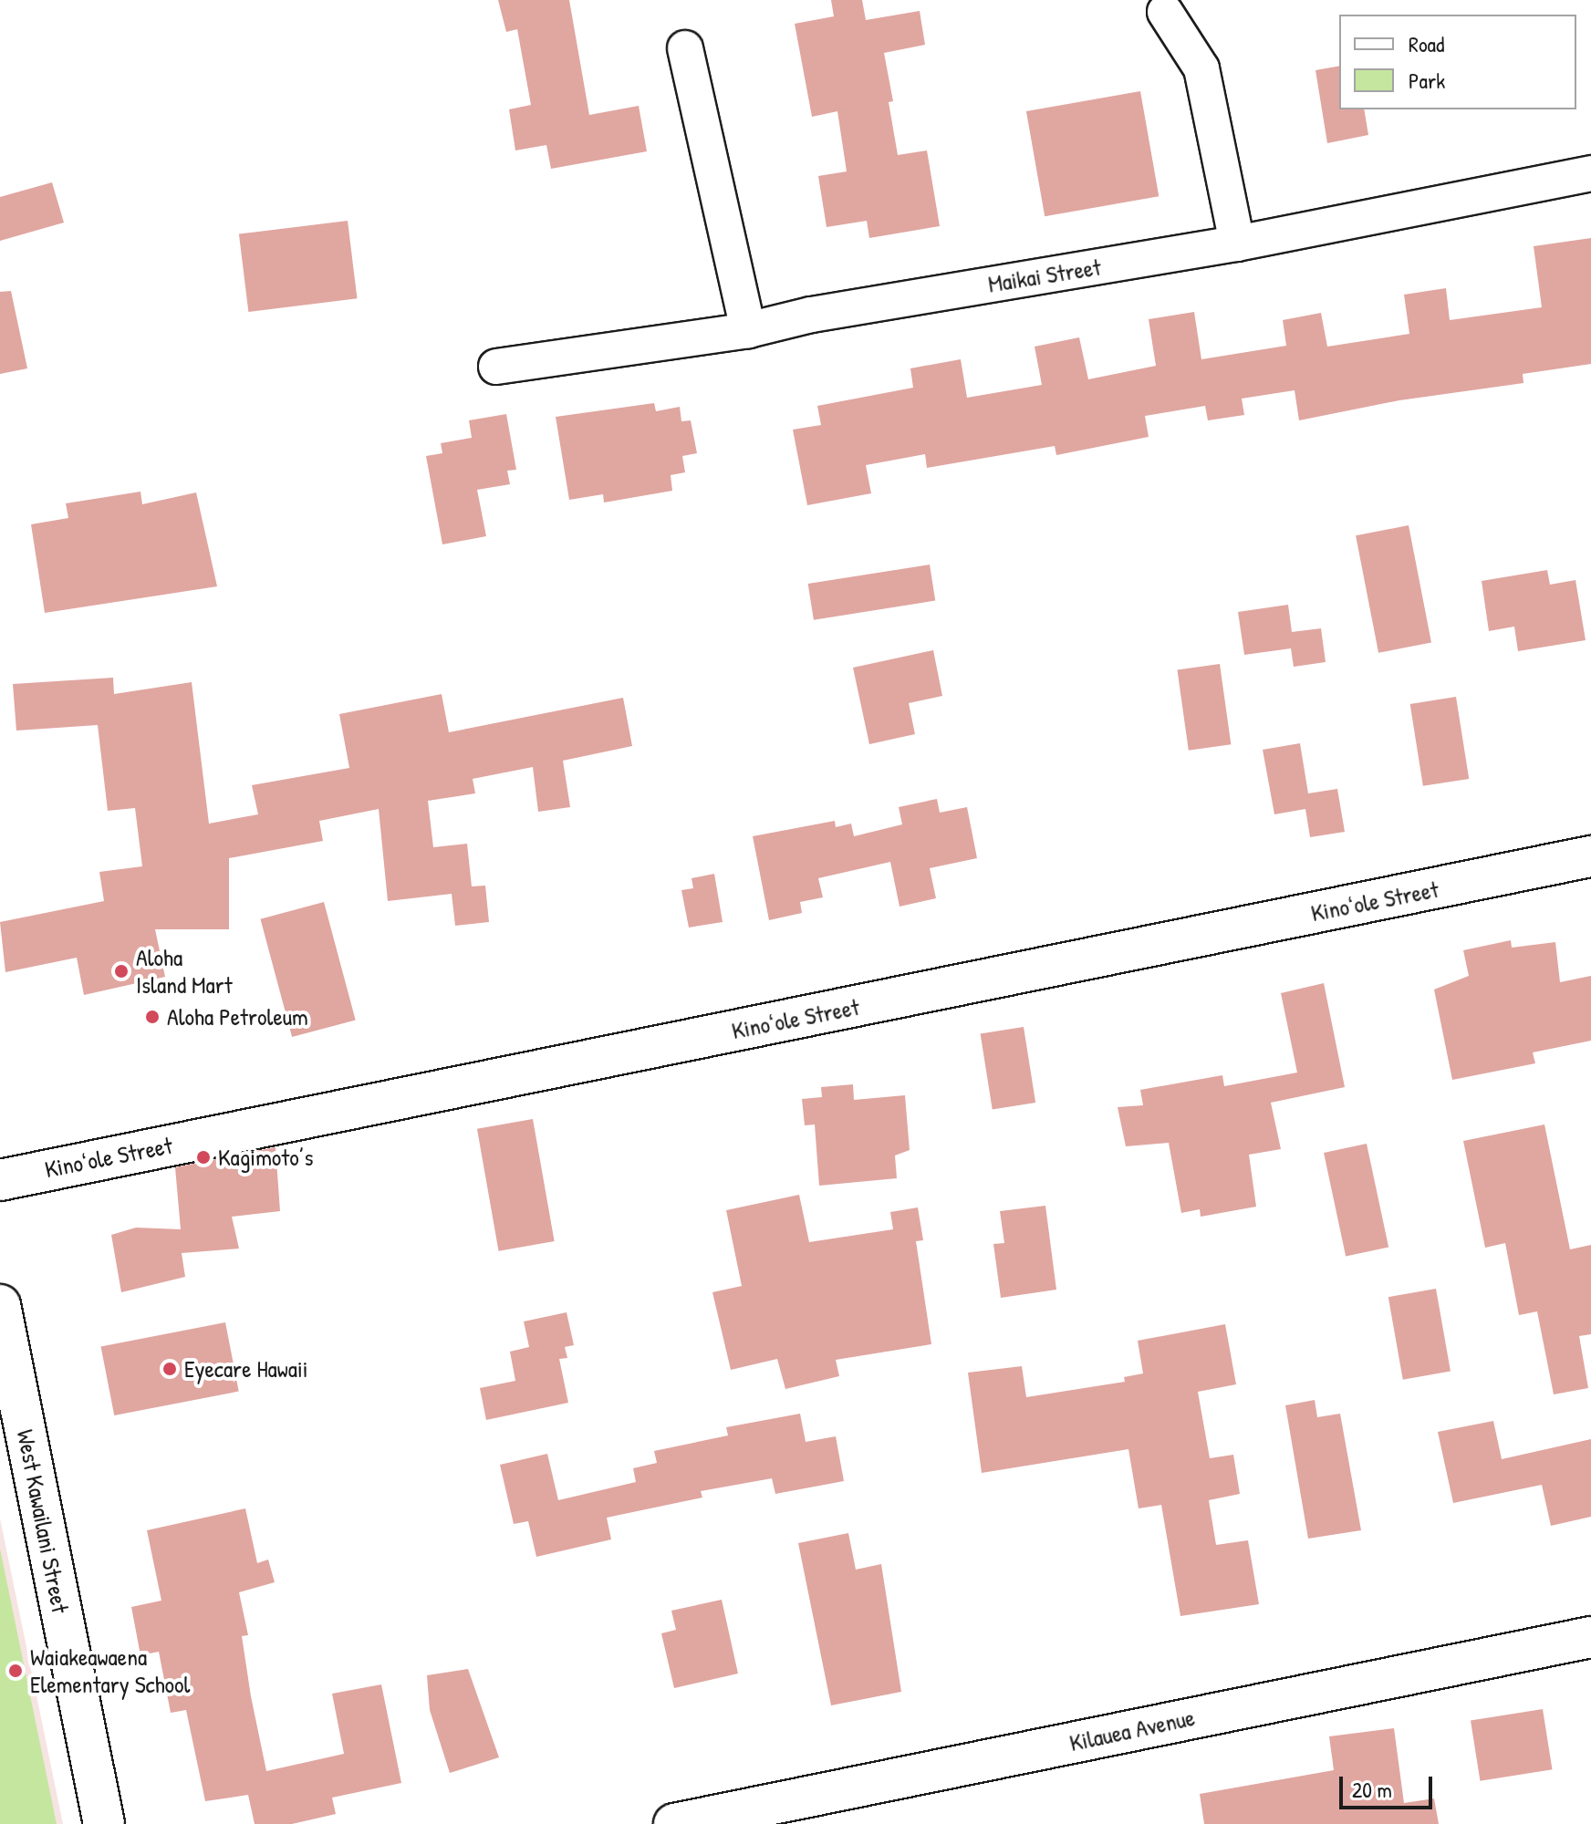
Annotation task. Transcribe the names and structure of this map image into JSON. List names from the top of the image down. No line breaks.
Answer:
{"streets":{"street":["Maikai Street","Kinoʻole Street","West Kawailani Street","Kilauea Avenue"]},"places":["Aloha Island Mart","Aloha Petroleum","Kagimoto’s","Eyecare Hawaii","Waiakeawaena Elementary School"],"legend":["Road","Park"],"scale_bar":"20 m"}
